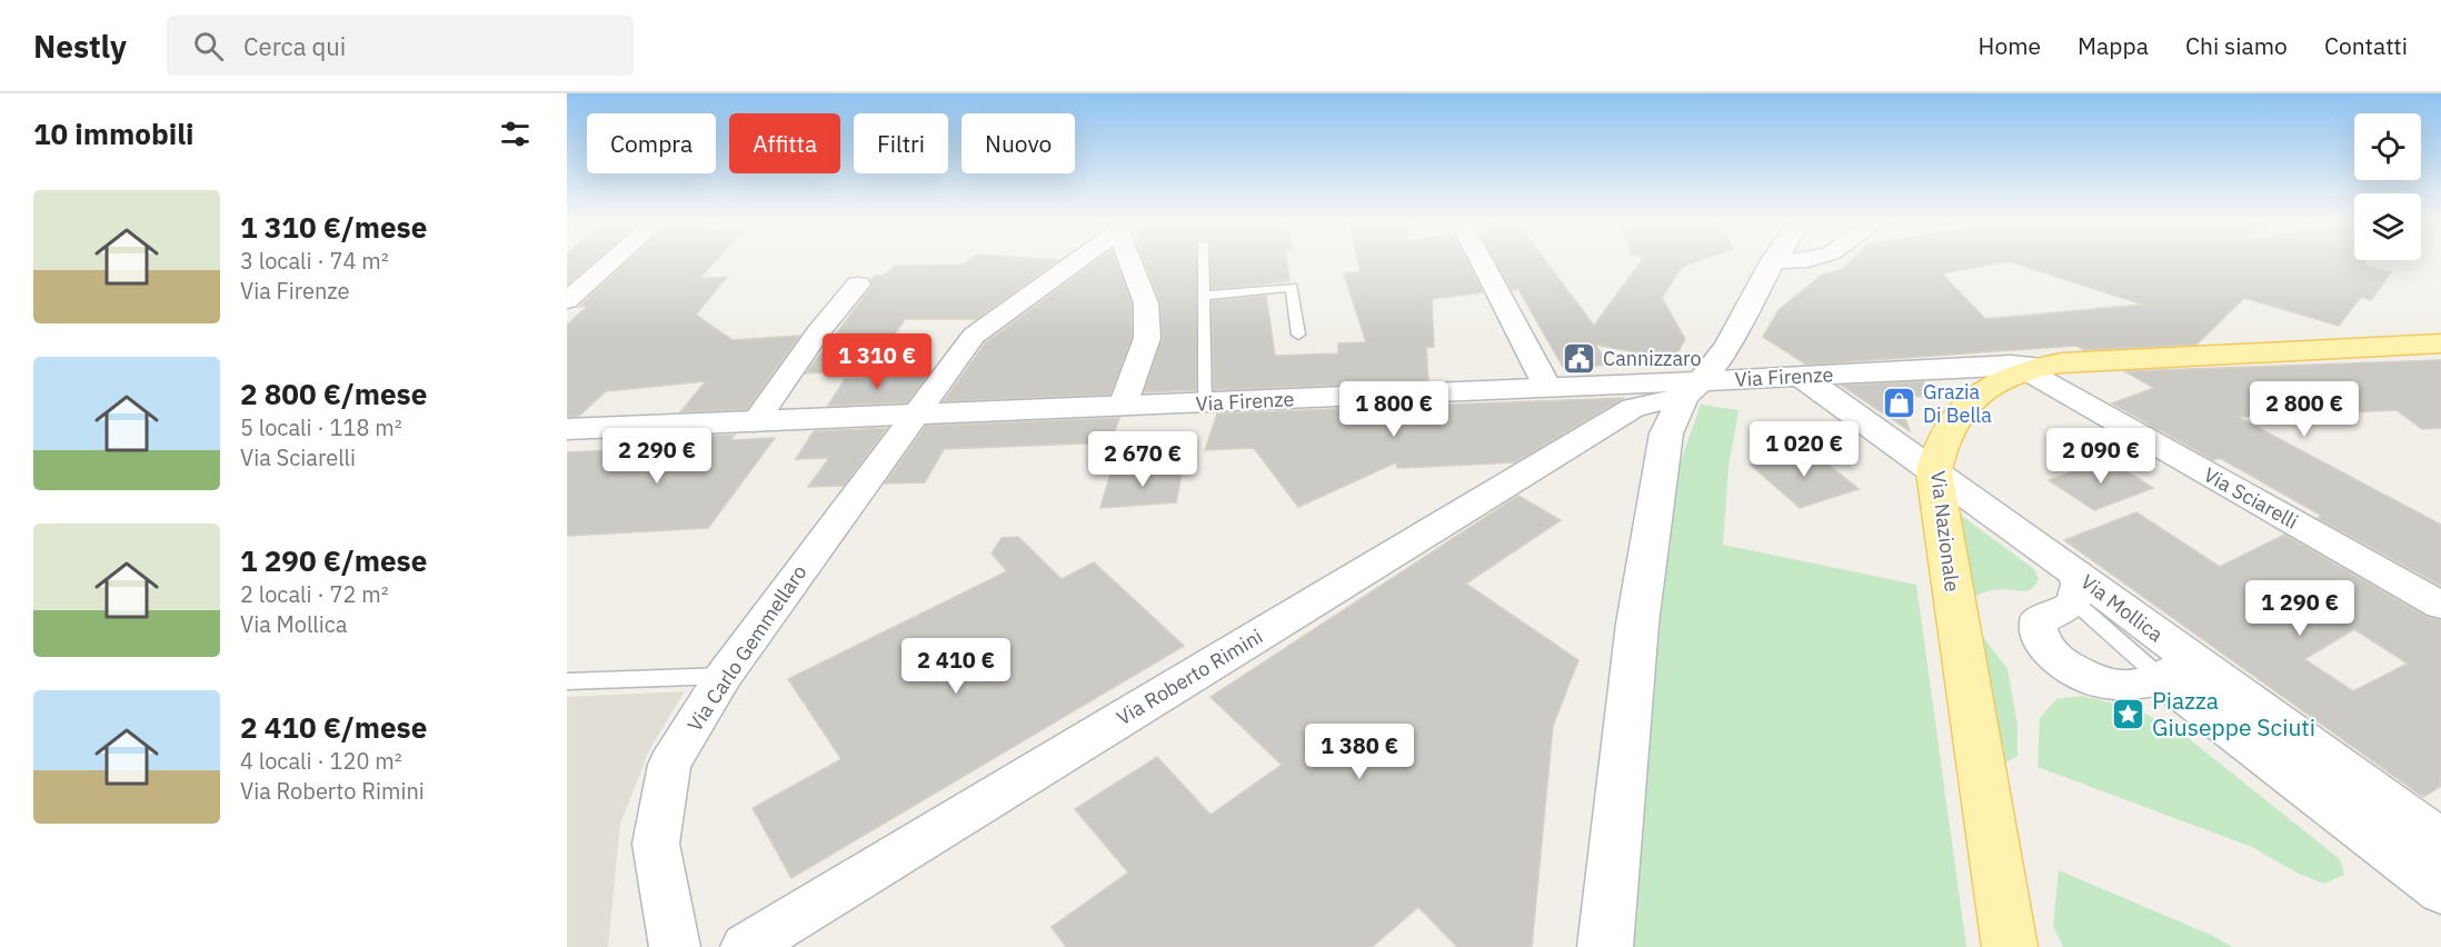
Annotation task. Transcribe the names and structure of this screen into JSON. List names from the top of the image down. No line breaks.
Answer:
{"streets":{"main road":["Via Nazionale"],"street":["Via Firenze","Via Sciarelli","Via Mollica","Via Carlo Gemmellaro","Via Roberto Rimini"]},"crossings":[["Via Firenze","Via Sciarelli"],["Via Firenze","Via Nazionale"],["Via Firenze","Via Mollica"],["Via Firenze","Via Carlo Gemmellaro"],["Via Firenze","Via Roberto Rimini"],["Via Sciarelli","Via Nazionale"],["Via Nazionale","Via Mollica"]],"places":{"public building":["Cannizzaro"],"shop":["Grazia Di Bella"],"place":["Piazza Giuseppe Sciuti"]},"page":{"header":"Nestly","search":"Cerca qui","nav":["Home","Mappa","Chi siamo","Contatti"],"heading":"10 immobili","chip":["Compra","Affitta","Filtri","Nuovo"],"list":[{"name":"1 310 €/mese","note":"3 locali · 74 m² · Via Firenze"},{"name":"2 800 €/mese","note":"5 locali · 118 m² · Via Sciarelli"},{"name":"1 290 €/mese","note":"2 locali · 72 m² · Via Mollica"},{"name":"2 410 €/mese","note":"4 locali · 120 m² · Via Roberto Rimini"}],"price":["1 310 €","1 800 €","2 800 €","1 020 €","2 290 €","2 090 €","2 670 €","1 290 €","2 410 €","1 380 €"]}}
